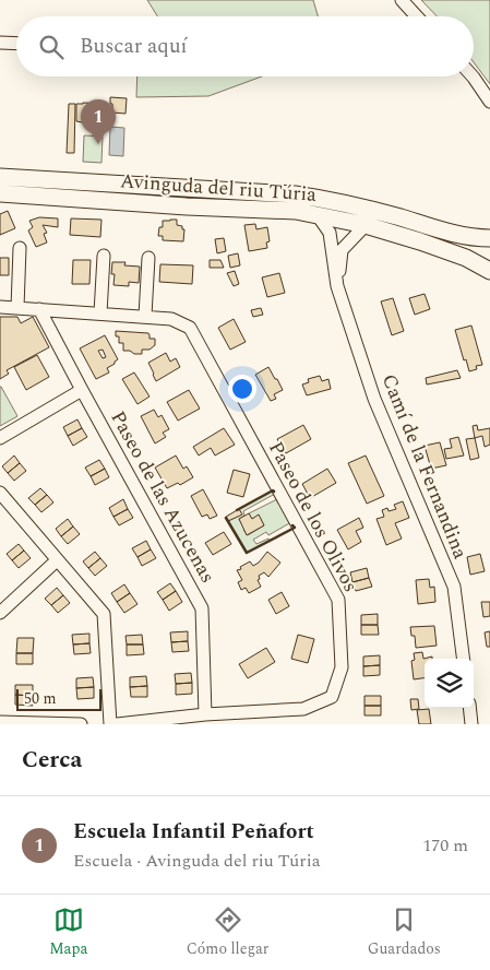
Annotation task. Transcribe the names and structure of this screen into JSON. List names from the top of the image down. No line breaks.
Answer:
{"streets":{"main road":["Avinguda del riu Túria"],"street":["Camí de la Fernandina","Paseo de las Azucenas","Paseo de los Olivos"]},"crossings":[["Avinguda del riu Túria","Camí de la Fernandina"],["Paseo de las Azucenas","Paseo de los Olivos"]],"scale_bar":"50 m","page":{"search":"Buscar aquí","pins":"1","scale":"50 m","heading":"Cerca","list":[{"mark":"1","name":"Escuela Infantil Peñafort","note":"Escuela · Avinguda del riu Túria","value":"170 m"}],"nav":["Mapa","Cómo llegar","Guardados"]}}
